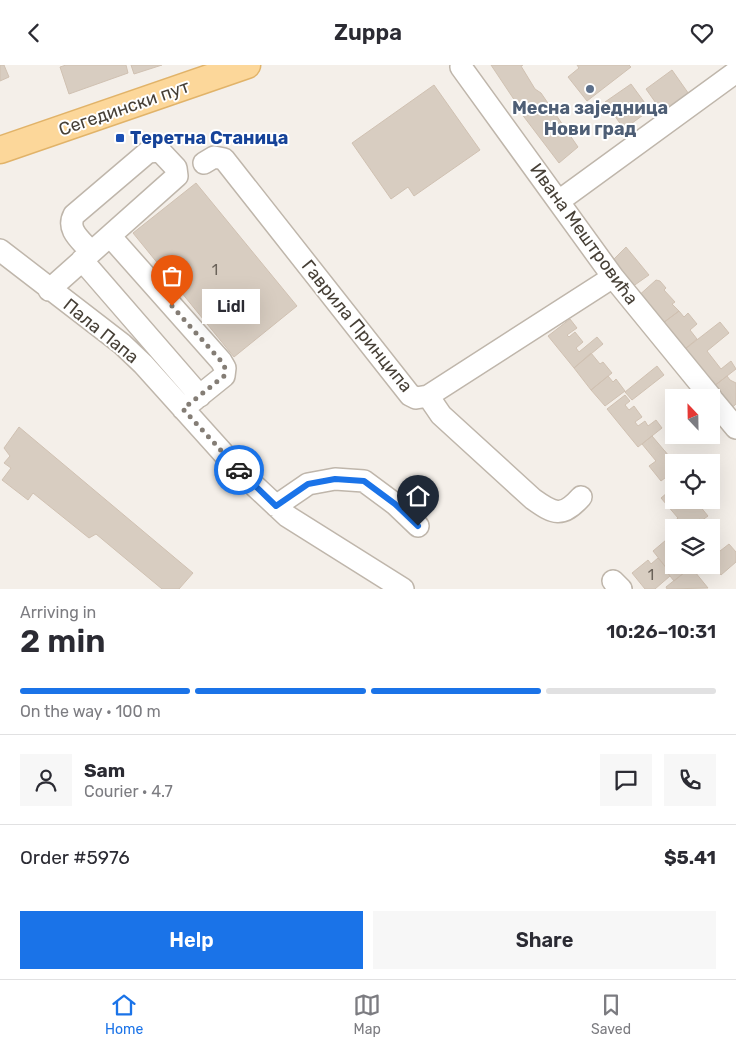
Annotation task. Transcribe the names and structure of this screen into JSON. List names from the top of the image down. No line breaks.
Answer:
{"streets":{"main road":["Сегедински пут"],"street":["Ивана Мештровића","Гаврила Принципа","Пала Папа"]},"crossings":[["Ивана Мештровића","Гаврила Принципа"]],"places":{"other":["Месна заједница Нови град","Lidl"],"transit":["Теретна Станица"]},"house_numbers":["1","1"],"north":"top","page":{"header":"Zuppa","bubble":"Lidl","heading":["2 min","Arriving in","10:26–10:31"],"panel":["Sam","Courier · 4.7","Order #5976","$5.41"],"bar":"On the way · 100 m","buttons":["Help","Share"],"tabs":["Home","Map","Saved"]}}
